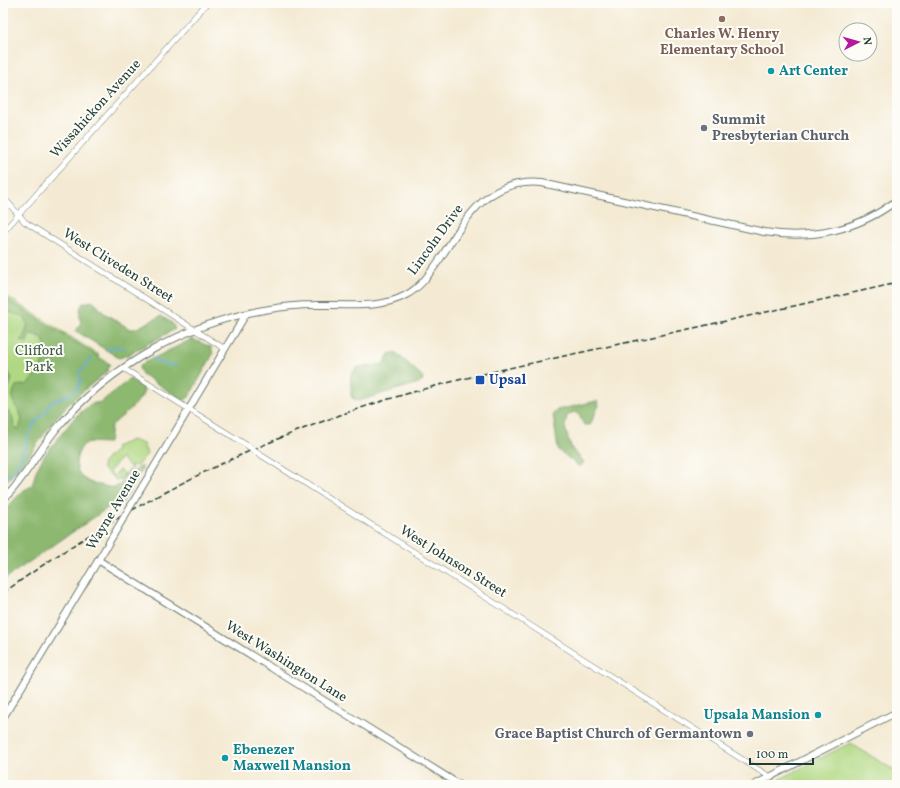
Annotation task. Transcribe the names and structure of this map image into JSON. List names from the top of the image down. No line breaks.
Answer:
{"streets":{"main road":["Lincoln Drive","Wayne Avenue","West Washington Lane"],"street":["Wissahickon Avenue","West Cliveden Street","West Johnson Street"]},"crossings":[["Wissahickon Avenue","West Cliveden Street"],["Lincoln Drive","West Cliveden Street"],["Lincoln Drive","Wayne Avenue"],["Lincoln Drive","West Johnson Street"],["West Cliveden Street","Wayne Avenue"],["Wayne Avenue","West Johnson Street"],["Wayne Avenue","West Washington Lane"]],"parks":["Clifford Park"],"places":{"other":["Charles W. Henry Elementary School","Art Center","Summit Presbyterian Church","Upsala Mansion","Grace Baptist Church of Germantown","Ebenezer Maxwell Mansion"],"transit":["Upsal"]},"scale_bar":"100 m","north":"right"}
